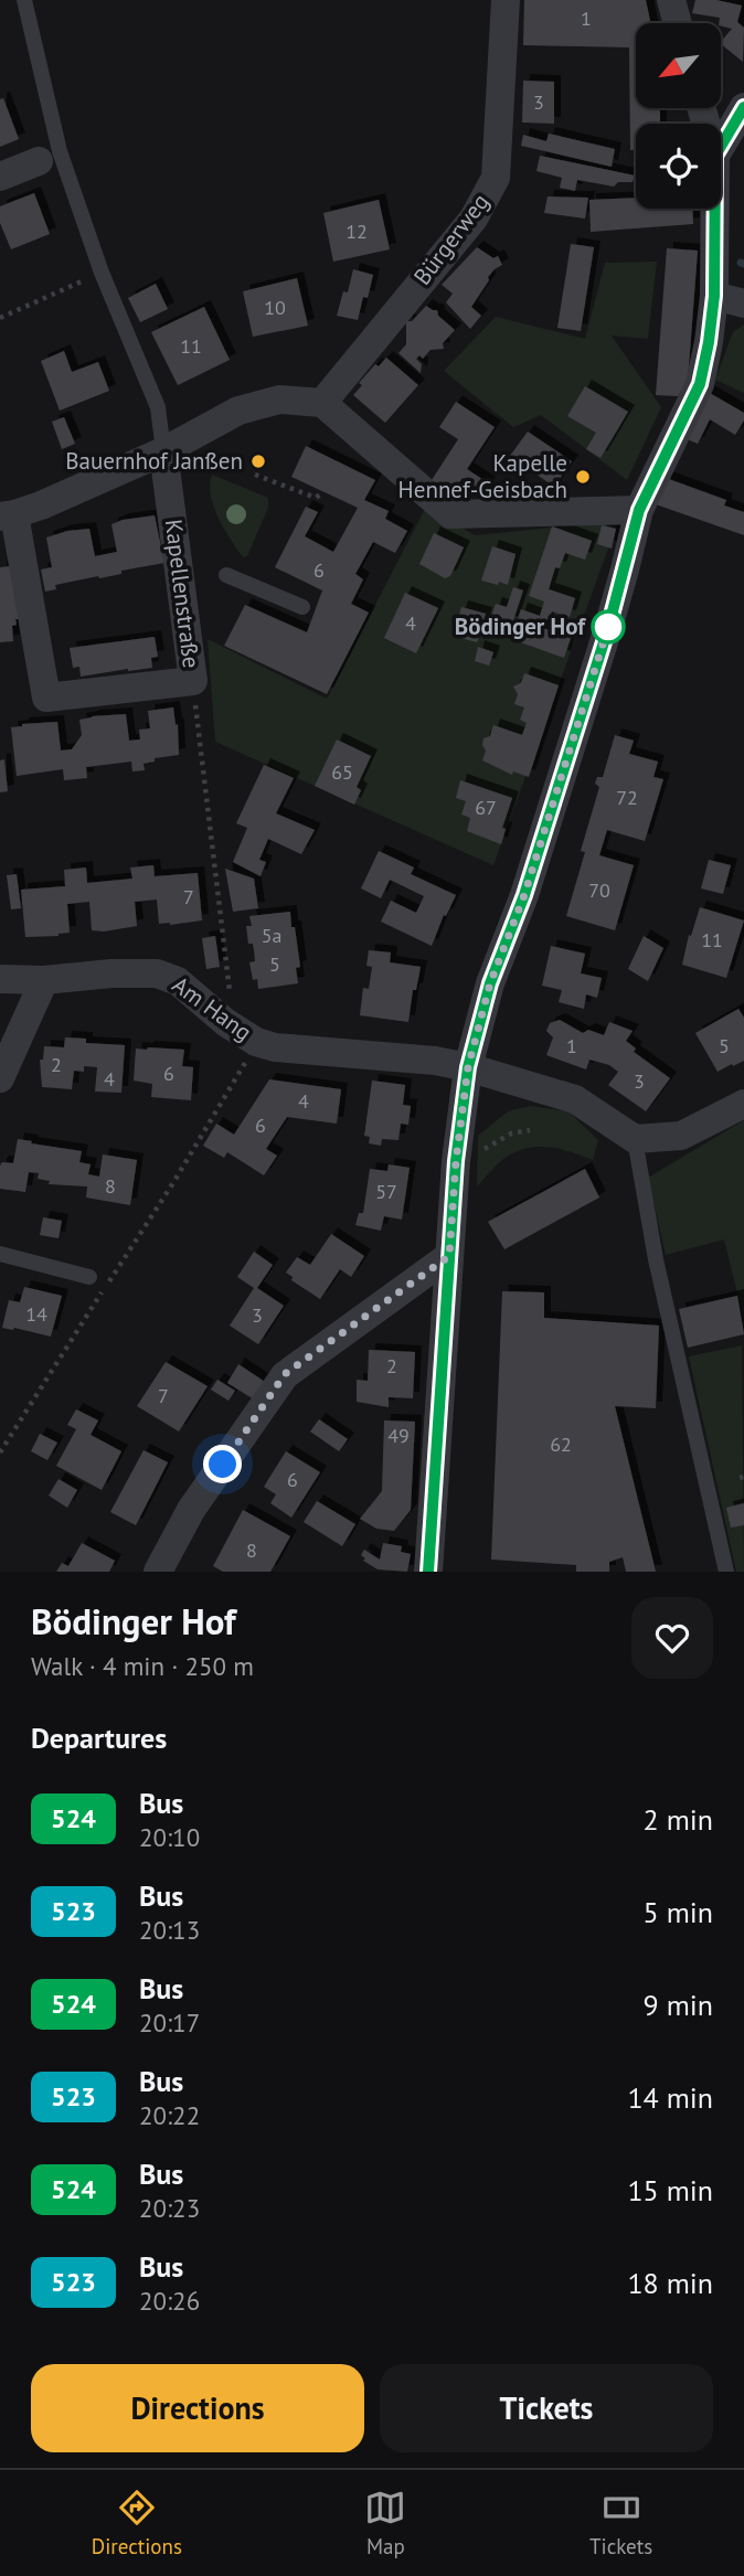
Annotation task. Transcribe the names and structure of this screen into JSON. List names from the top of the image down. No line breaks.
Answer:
{"streets":{"street":["Bürgerweg","Kapellenstraße","Am Hang"]},"crossings":[["Bürgerweg","Kapellenstraße"]],"places":["Bauernhof Janßen","Kapelle Hennef-Geisbach","Bödinger Hof"],"lines":["bus line 524"],"house_numbers":["1","3","12","10","11","6","4","65","72","67","70","7","5a","11","5","1","5","2","6","4","3","4","6","8","57","14","3","2","7","49","62","6","8"],"north":"bottom left","page":{"heading":[["Bödinger Hof","Walk · 4 min · 250 m"],"Departures"],"list":[{"mark":"524","name":"Bus","note":"20:10","value":"2 min"},{"mark":"523","name":"Bus","note":"20:13","value":"5 min"},{"mark":"524","name":"Bus","note":"20:17","value":"9 min"},{"mark":"523","name":"Bus","note":"20:22","value":"14 min"},{"mark":"524","name":"Bus","note":"20:23","value":"15 min"},{"mark":"523","name":"Bus","note":"20:26","value":"18 min"}],"buttons":["Directions","Tickets"],"tabs":["Directions","Map","Tickets"]}}
